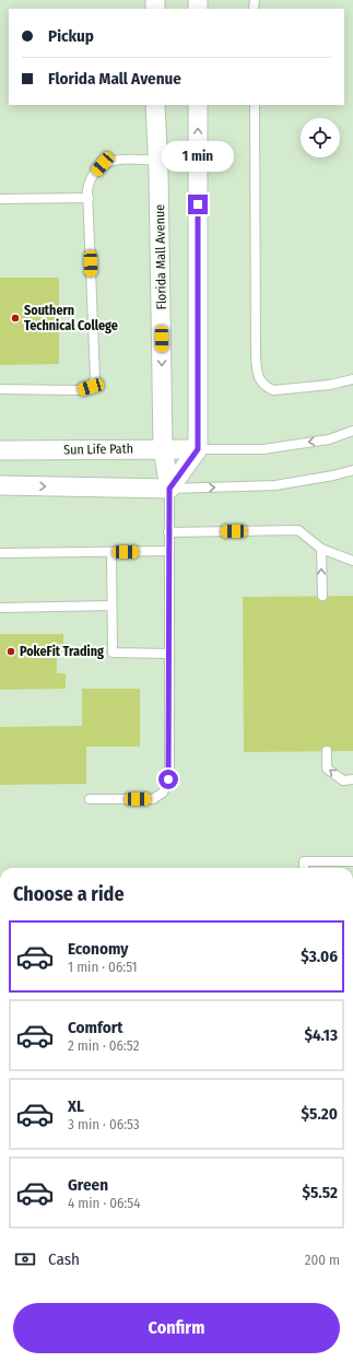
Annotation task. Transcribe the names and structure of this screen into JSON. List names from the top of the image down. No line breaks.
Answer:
{"streets":{"street":["Florida Mall Avenue","Sun Life Path"]},"crossings":[["Florida Mall Avenue","Sun Life Path"]],"places":["Southern Technical College","PokeFit Trading"],"page":{"banner":["Pickup","Florida Mall Avenue"],"bubble":"1 min","heading":"Choose a ride","list":[{"name":"Economy","note":"1 min · 06:51","value":"$3.06"},{"name":"Comfort","note":"2 min · 06:52","value":"$4.13"},{"name":"XL","note":"3 min · 06:53","value":"$5.20"},{"name":"Green","note":"4 min · 06:54","value":"$5.52"}],"pay":["Cash","200 m"],"buttons":"Confirm"}}
